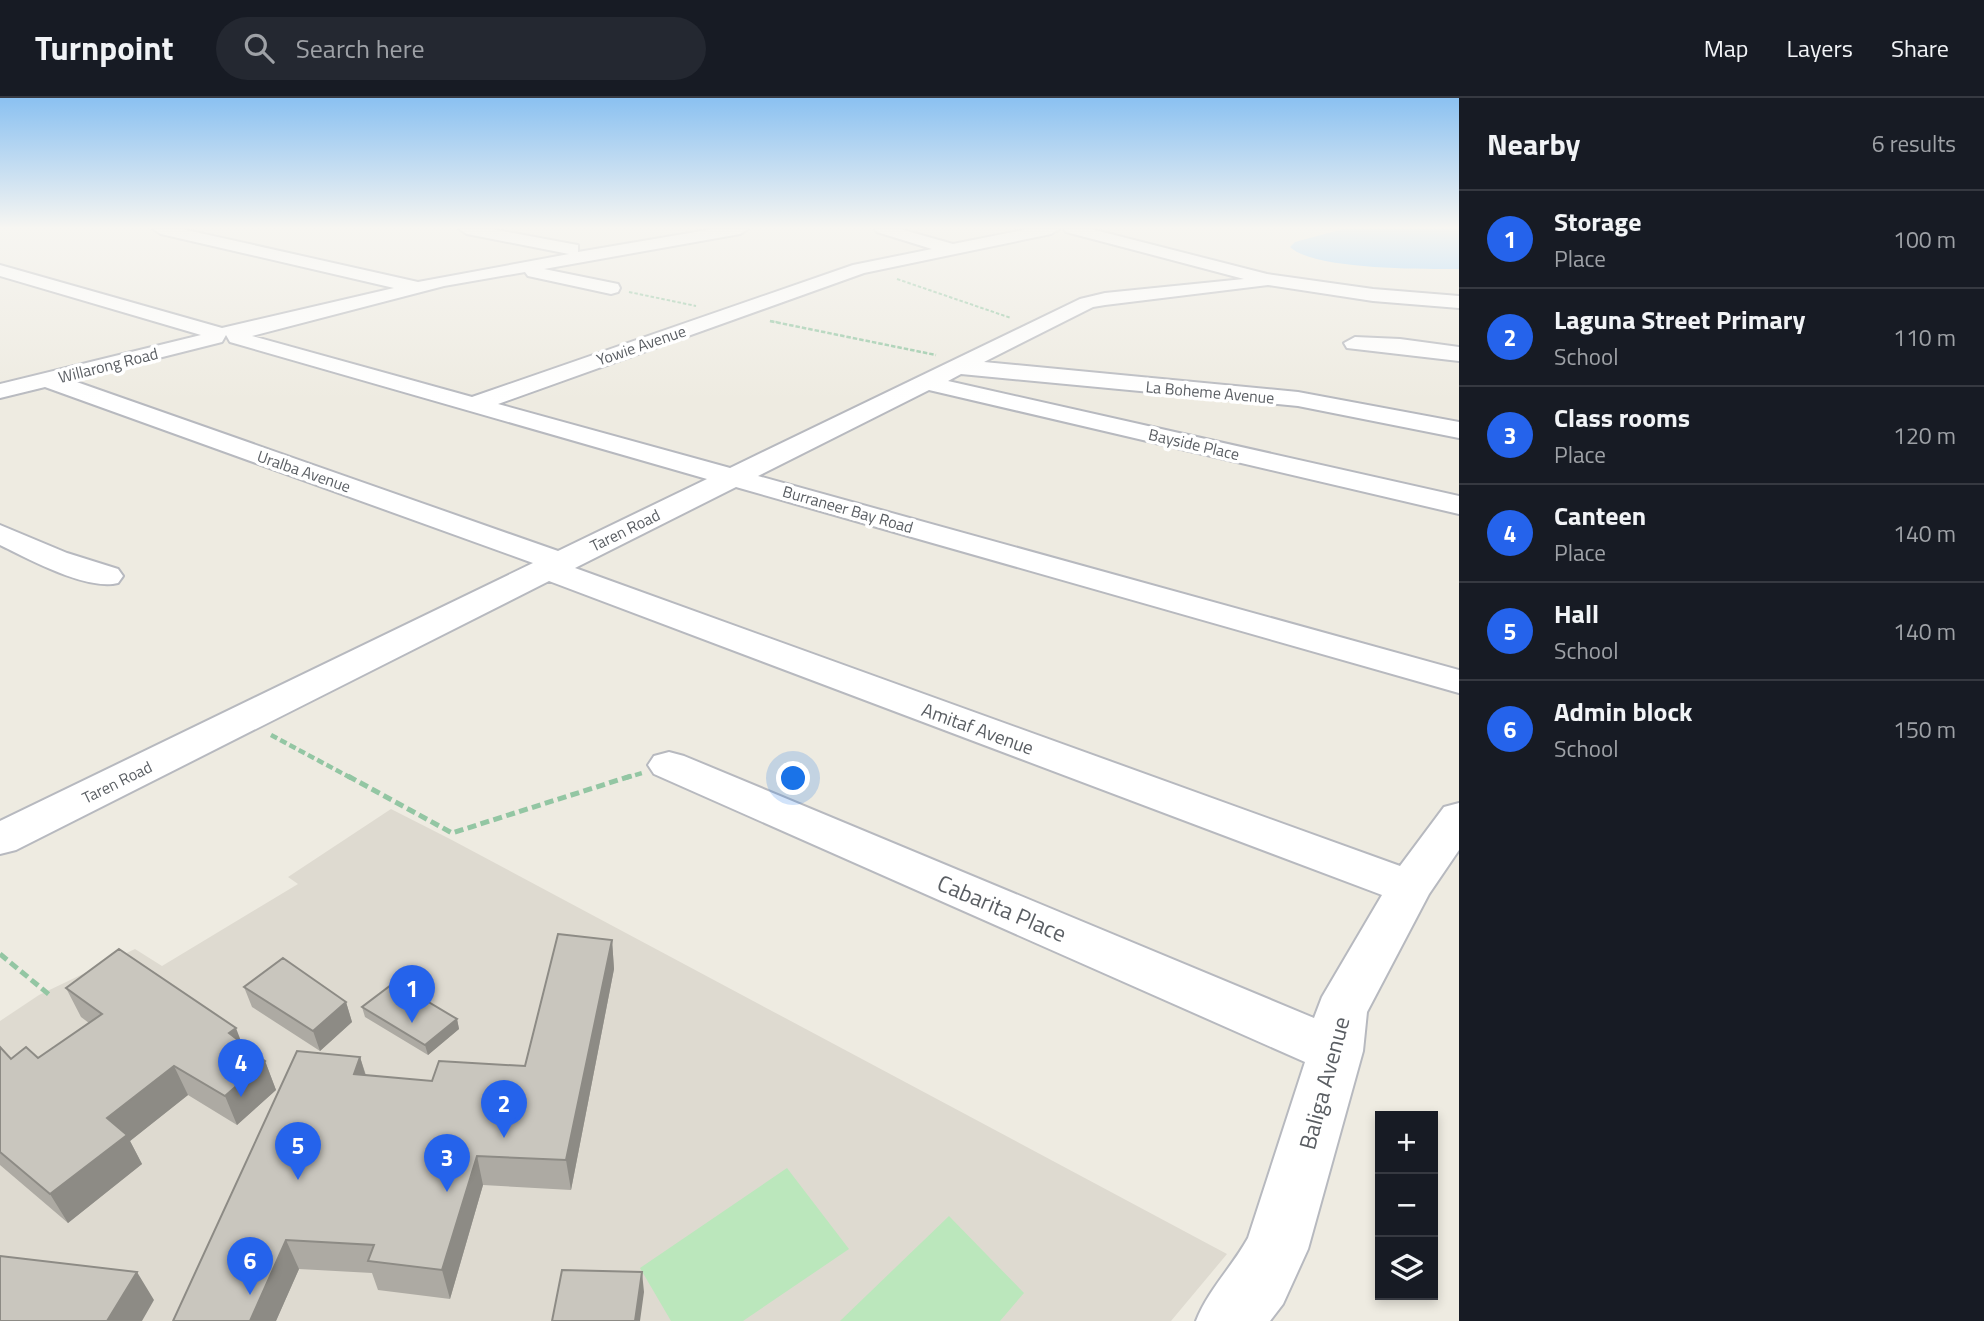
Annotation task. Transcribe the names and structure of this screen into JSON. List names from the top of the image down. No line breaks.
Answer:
{"streets":{"street":["Yowie Avenue","Willarong Road","La Boheme Avenue","Bayside Place","Uralba Avenue","Burraneer Bay Road","Taren Road","Amitaf Avenue","Cabarita Place","Baliga Avenue"]},"crossings":[["Yowie Avenue","Burraneer Bay Road"],["Willarong Road","Uralba Avenue"],["Willarong Road","Burraneer Bay Road"],["La Boheme Avenue","Taren Road"],["Bayside Place","Taren Road"],["Uralba Avenue","Taren Road"],["Uralba Avenue","Amitaf Avenue"],["Burraneer Bay Road","Taren Road"],["Taren Road","Amitaf Avenue"],["Amitaf Avenue","Baliga Avenue"],["Cabarita Place","Baliga Avenue"]],"page":{"header":"Turnpoint","search":"Search here","nav":["Map","Layers","Share"],"heading":["Nearby","6 results"],"list":[{"mark":"1","name":"Storage","note":"Place","value":"100 m"},{"mark":"2","name":"Laguna Street Primary","note":"School","value":"110 m"},{"mark":"3","name":"Class rooms","note":"Place","value":"120 m"},{"mark":"4","name":"Canteen","note":"Place","value":"140 m"},{"mark":"5","name":"Hall","note":"School","value":"140 m"},{"mark":"6","name":"Admin block","note":"School","value":"150 m"}],"pins":["1","4","2","5","3","6"],"map_buttons":["+","−"]}}
